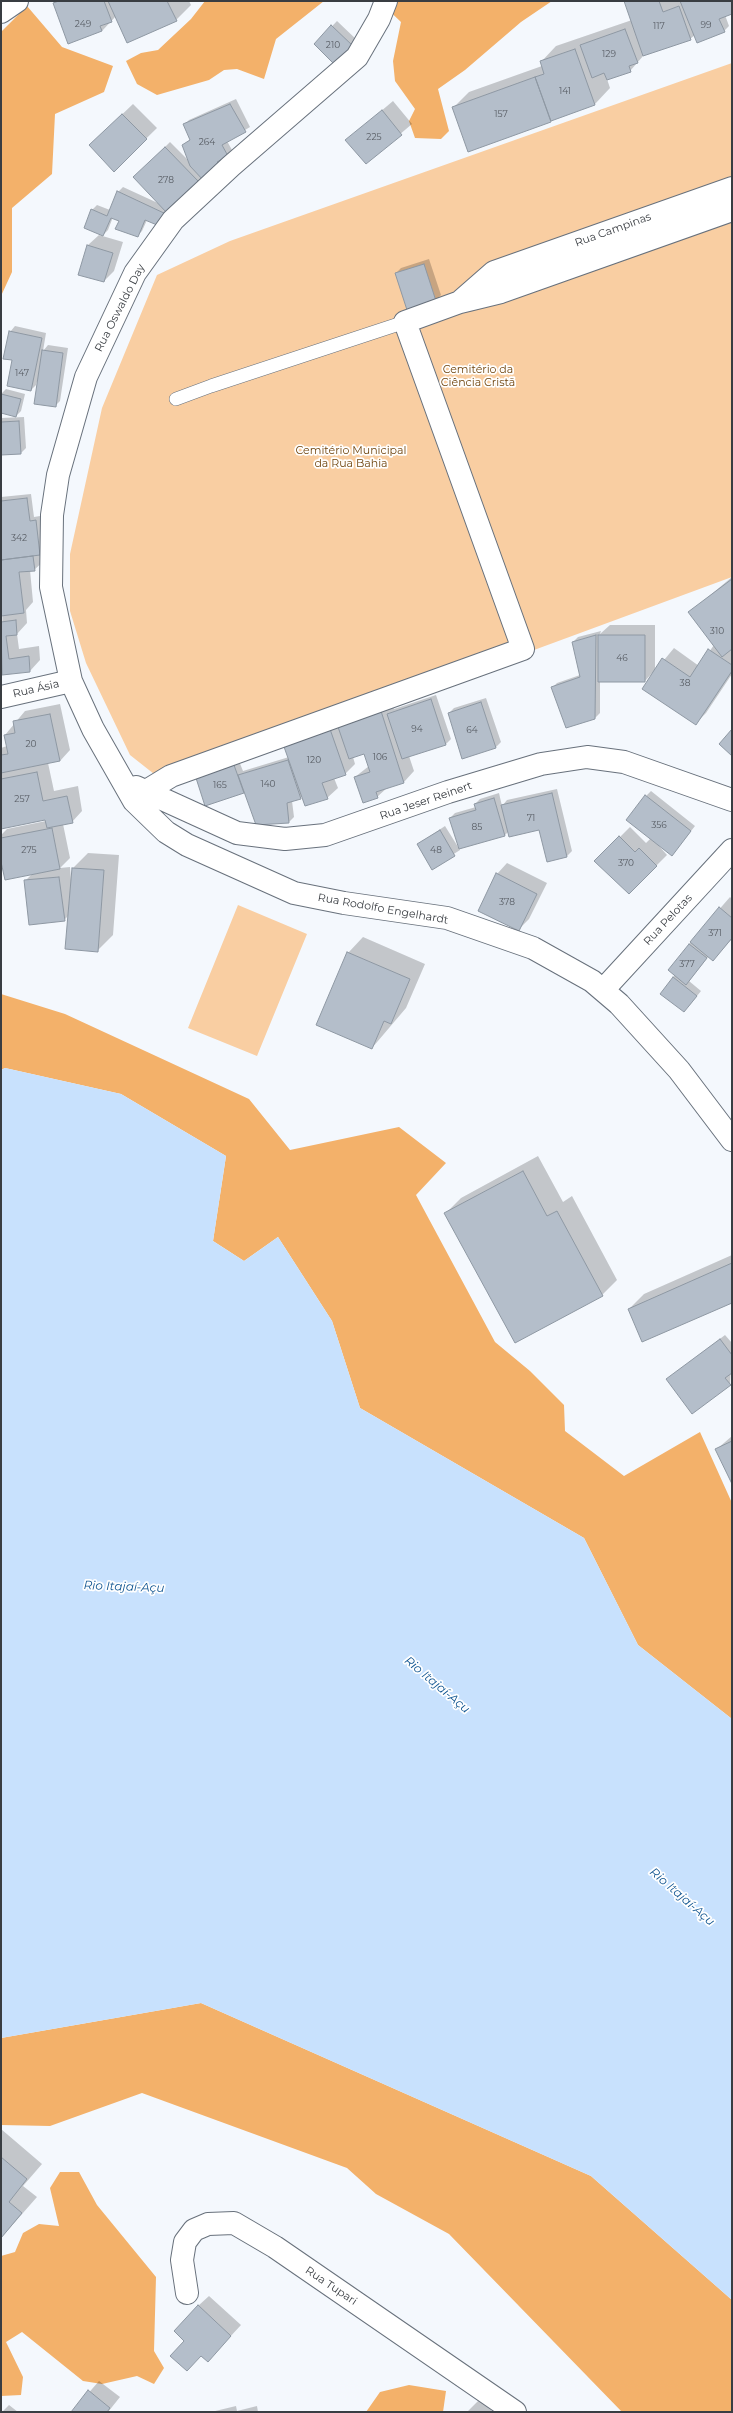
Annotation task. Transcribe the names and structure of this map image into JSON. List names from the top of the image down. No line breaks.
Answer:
{"streets":{"street":["Rua Campinas","Rua Oswaldo Day","Rua Ásia","Rua Jeser Reinert","Rua Rodolfo Engelhardt","Rua Pelotas","Rua Tupari"]},"crossings":[["Rua Oswaldo Day","Rua Ásia"],["Rua Oswaldo Day","Rua Rodolfo Engelhardt"],["Rua Ásia","Rua Rodolfo Engelhardt"],["Rua Jeser Reinert","Rua Rodolfo Engelhardt"],["Rua Rodolfo Engelhardt","Rua Pelotas"]],"water":["Rio Itajaí-Açu"],"parks":["Cemitério da Ciência Cristã","Cemitério Municipal da Rua Bahia"],"house_numbers":["249","99","117","210","129","141","157","225","264","278","147","342","310","46","38","94","64","20","106","120","140","165","257","71","356","85","275","48","370","378","371","377"]}
